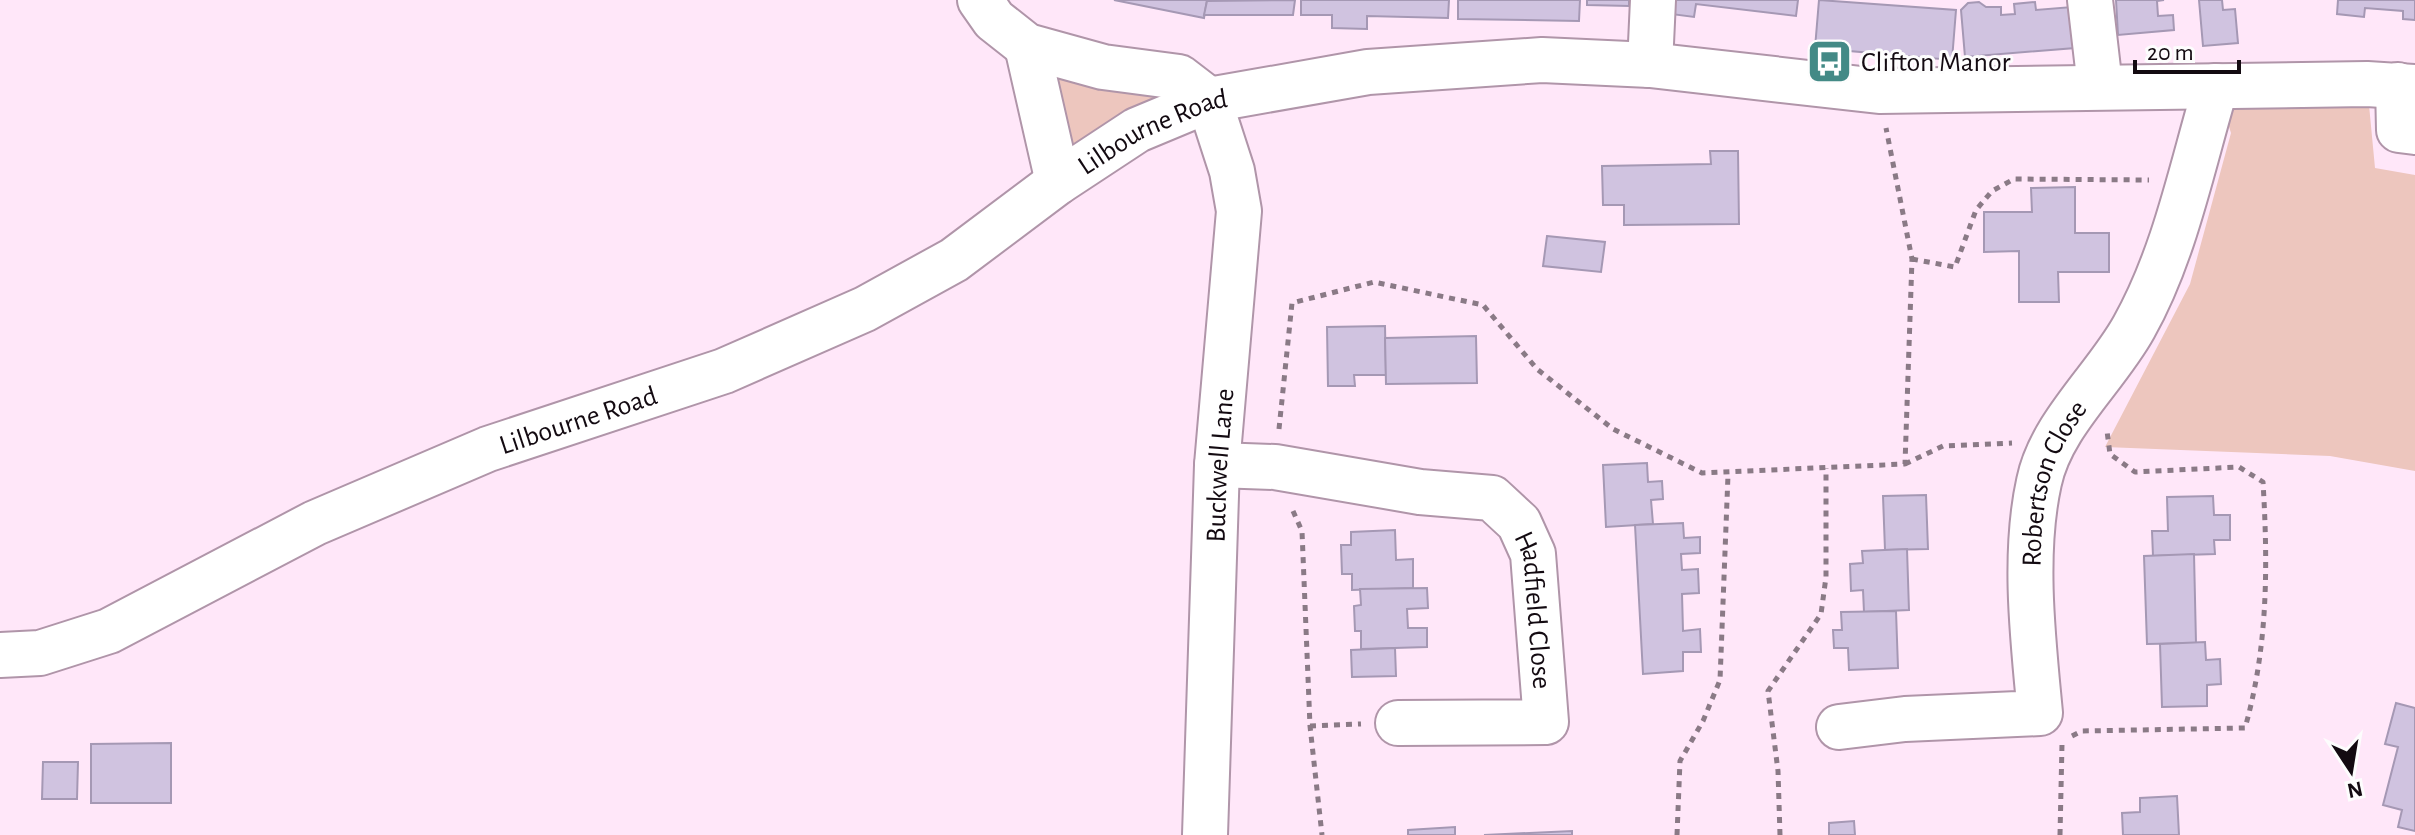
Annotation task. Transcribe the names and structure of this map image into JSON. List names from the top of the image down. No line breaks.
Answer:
{"streets":{"street":["Lilbourne Road","Buckwell Lane","Robertson Close","Hadfield Close"]},"crossings":[["Lilbourne Road","Buckwell Lane"],["Lilbourne Road","Robertson Close"],["Buckwell Lane","Hadfield Close"]],"places":{"bus stop":["Clifton Manor"]},"scale_bar":"20 m","north":"bottom"}
